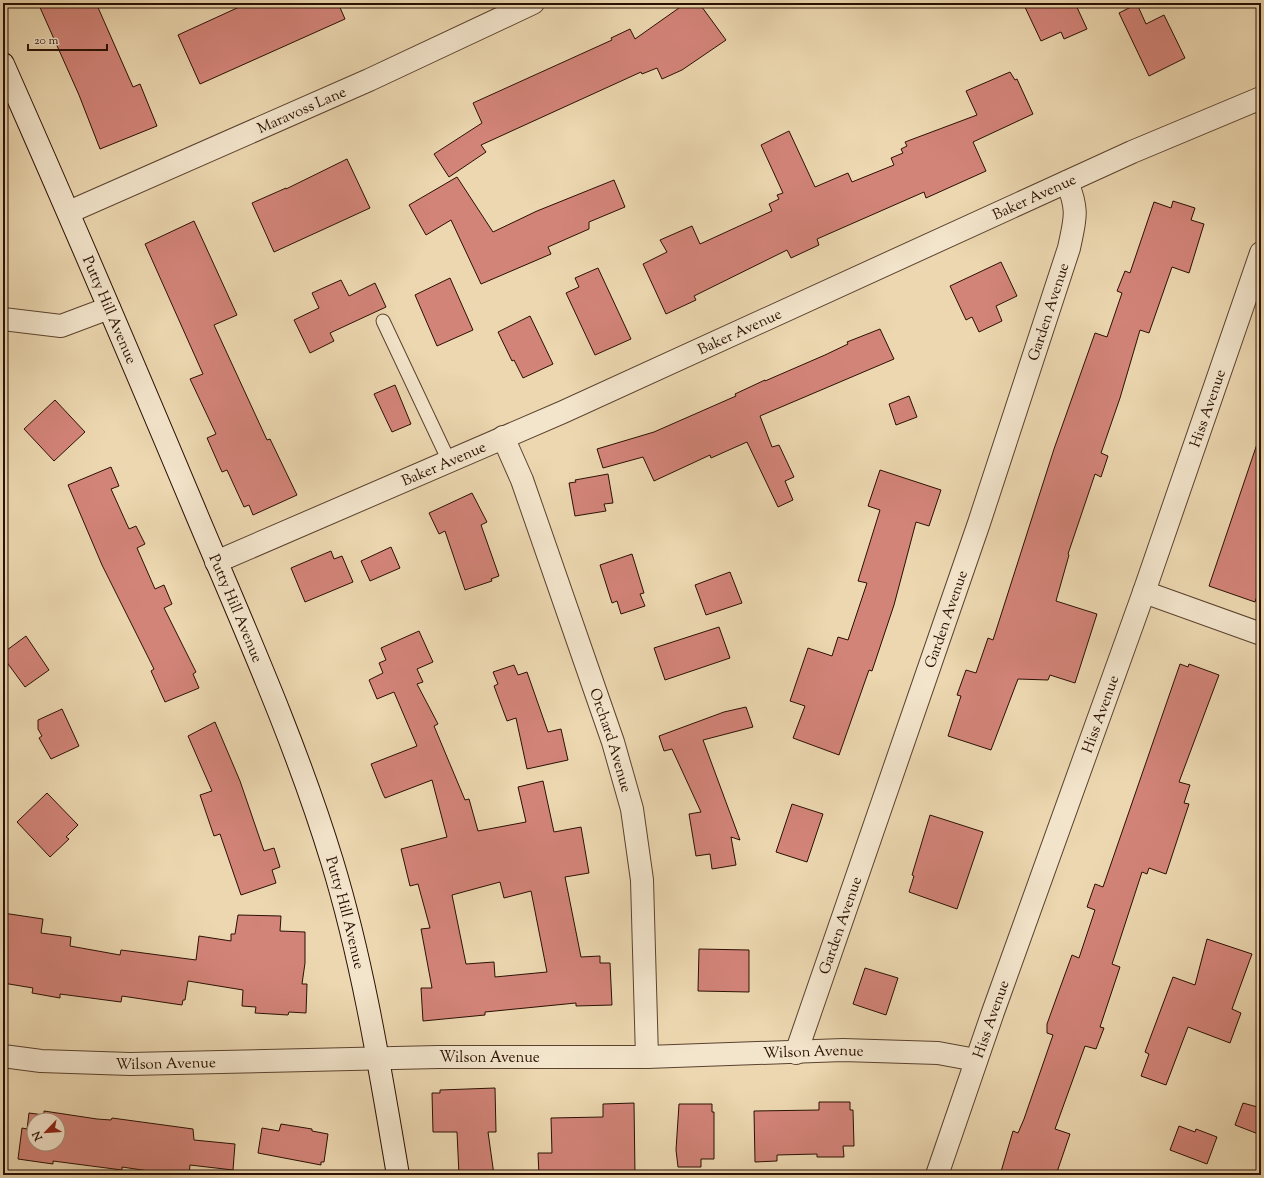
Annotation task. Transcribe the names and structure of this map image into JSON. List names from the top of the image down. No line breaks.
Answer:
{"streets":{"street":["Maravoss Lane","Baker Avenue","Putty Hill Avenue","Garden Avenue","Hiss Avenue","Orchard Avenue","Wilson Avenue"]},"crossings":[["Maravoss Lane","Putty Hill Avenue"],["Baker Avenue","Putty Hill Avenue"],["Baker Avenue","Garden Avenue"],["Baker Avenue","Orchard Avenue"],["Putty Hill Avenue","Wilson Avenue"],["Garden Avenue","Wilson Avenue"],["Hiss Avenue","Wilson Avenue"],["Orchard Avenue","Wilson Avenue"]],"scale_bar":"20 m","north":"bottom left"}
